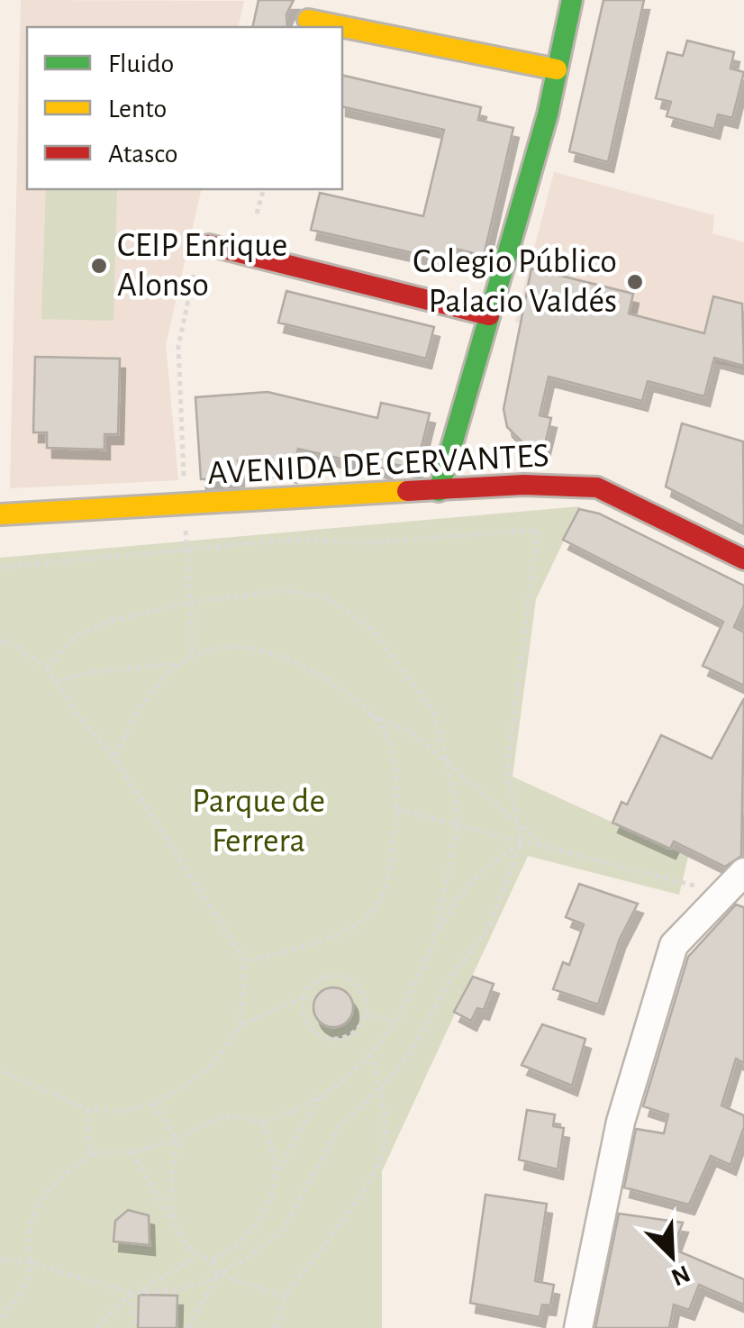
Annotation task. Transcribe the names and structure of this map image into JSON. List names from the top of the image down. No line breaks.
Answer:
{"streets":{"street":["AVENIDA DE CERVANTES"]},"parks":["Parque de Ferrera"],"places":["CEIP Enrique Alonso","Colegio Público Palacio Valdés"],"legend":["Fluido","Lento","Atasco"],"north":"bottom right"}
